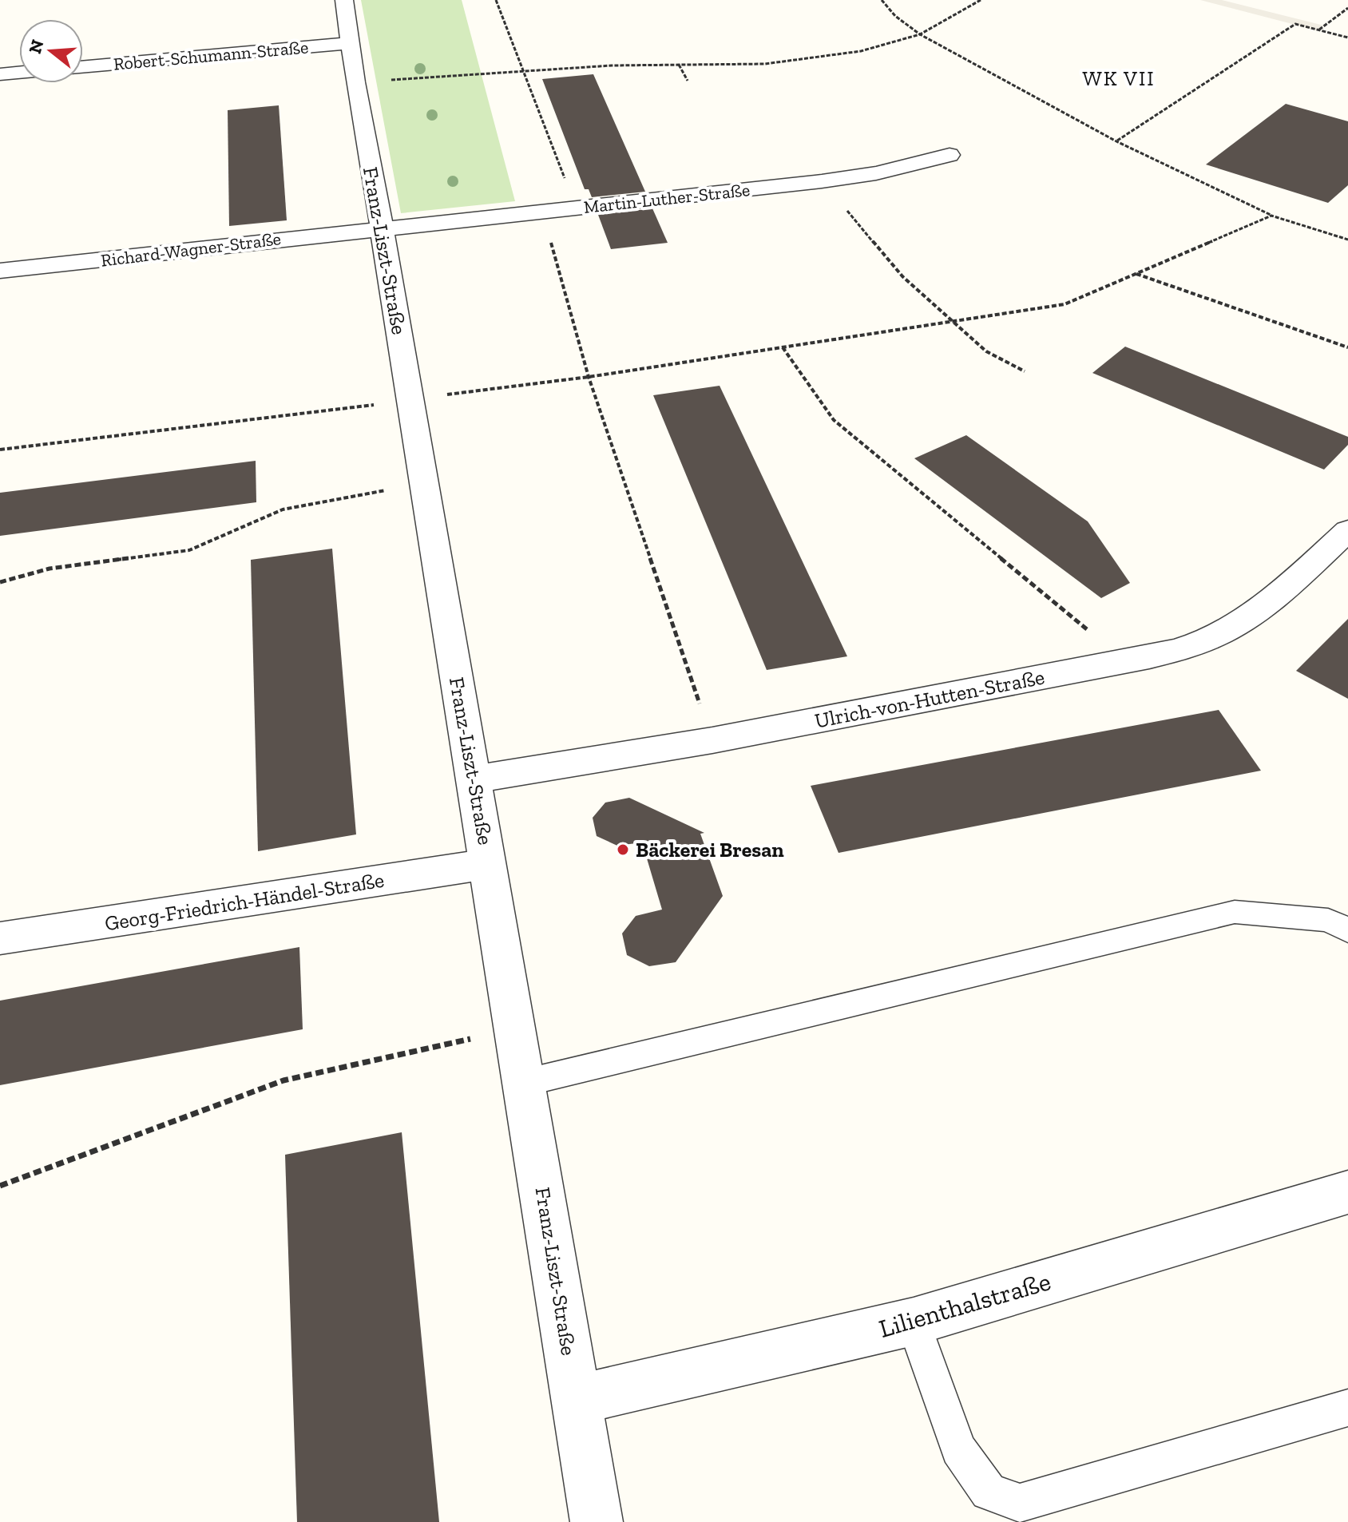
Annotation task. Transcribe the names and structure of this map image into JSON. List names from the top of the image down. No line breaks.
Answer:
{"streets":{"street":["Robert-Schumann-Straße","Martin-Luther-Straße","Richard-Wagner-Straße","Franz-Liszt-Straße","Ulrich-von-Hutten-Straße","Georg-Friedrich-Händel-Straße","Lilienthalstraße"]},"crossings":[["Robert-Schumann-Straße","Franz-Liszt-Straße"],["Martin-Luther-Straße","Richard-Wagner-Straße"],["Martin-Luther-Straße","Franz-Liszt-Straße"],["Richard-Wagner-Straße","Franz-Liszt-Straße"],["Franz-Liszt-Straße","Ulrich-von-Hutten-Straße"],["Franz-Liszt-Straße","Georg-Friedrich-Händel-Straße"],["Franz-Liszt-Straße","Lilienthalstraße"]],"districts":["WK VII"],"places":["Bäckerei Bresan"],"north":"left"}
